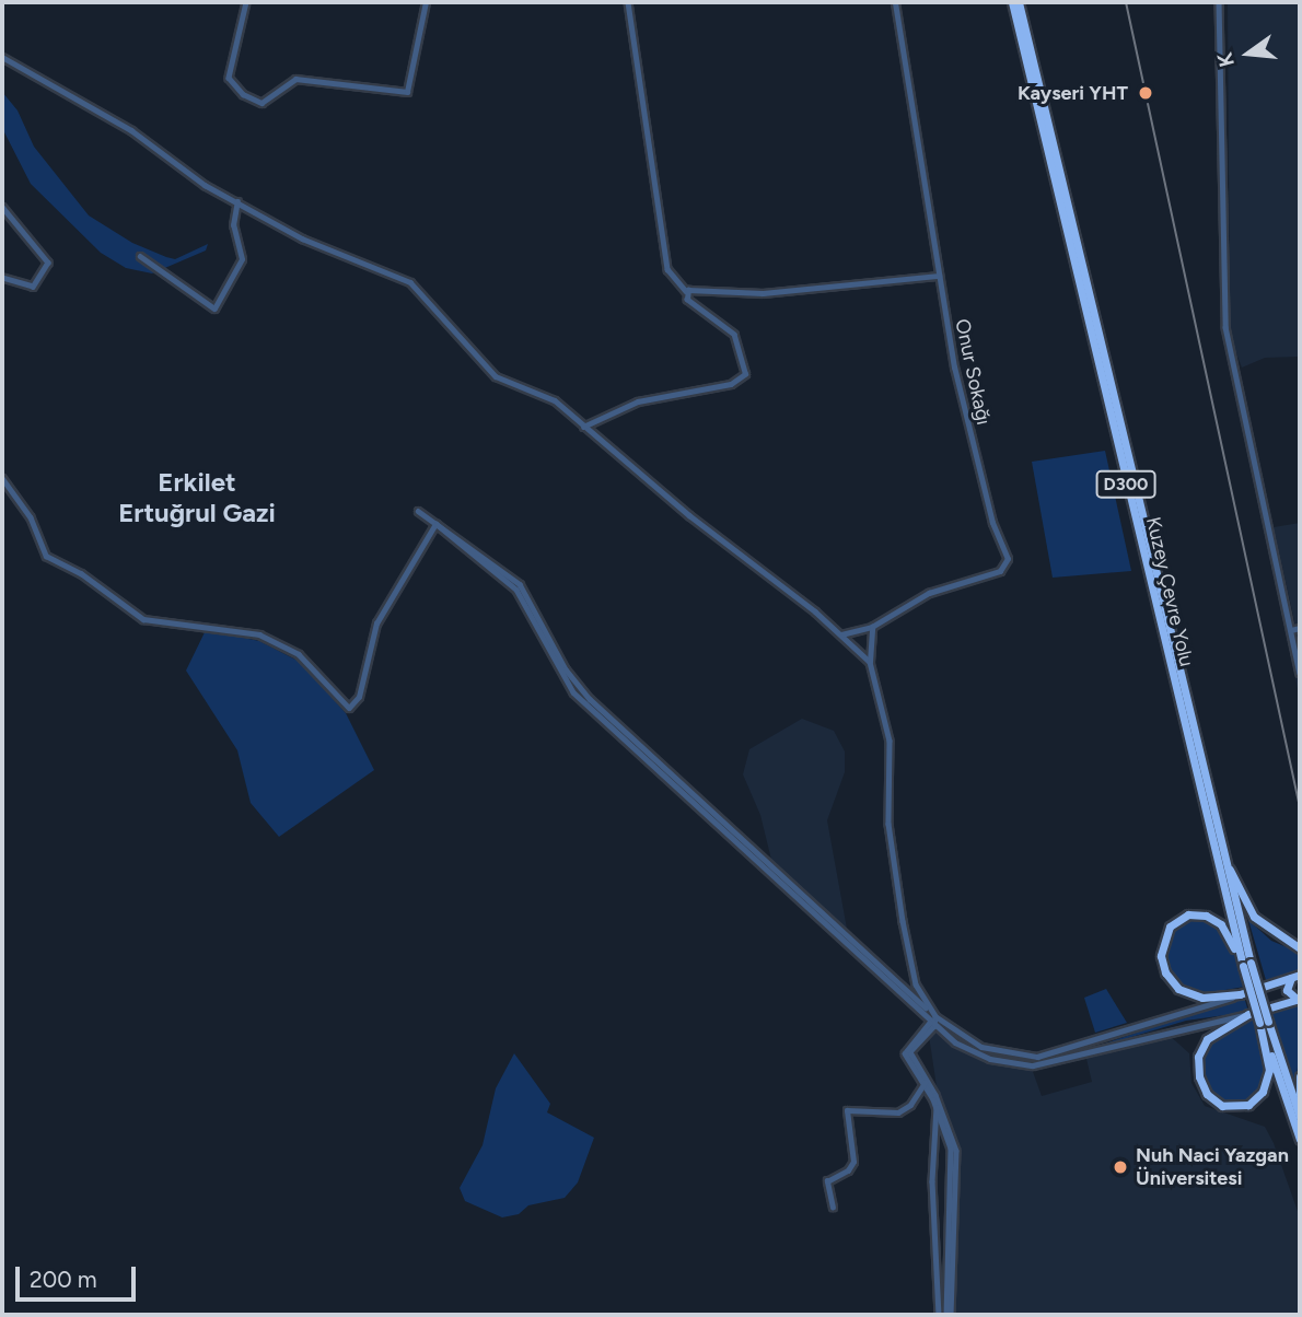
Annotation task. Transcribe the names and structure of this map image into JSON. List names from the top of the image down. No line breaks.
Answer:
{"streets":{"highway":["D300","Kuzey Çevre Yolu"],"street":["Onur Sokağı"]},"crossings":[["D300","Kuzey Çevre Yolu"]],"districts":["Erkilet Ertuğrul Gazi"],"places":["Kayseri YHT","Nuh Naci Yazgan Üniversitesi"],"scale_bar":"200 m","north":"left"}
